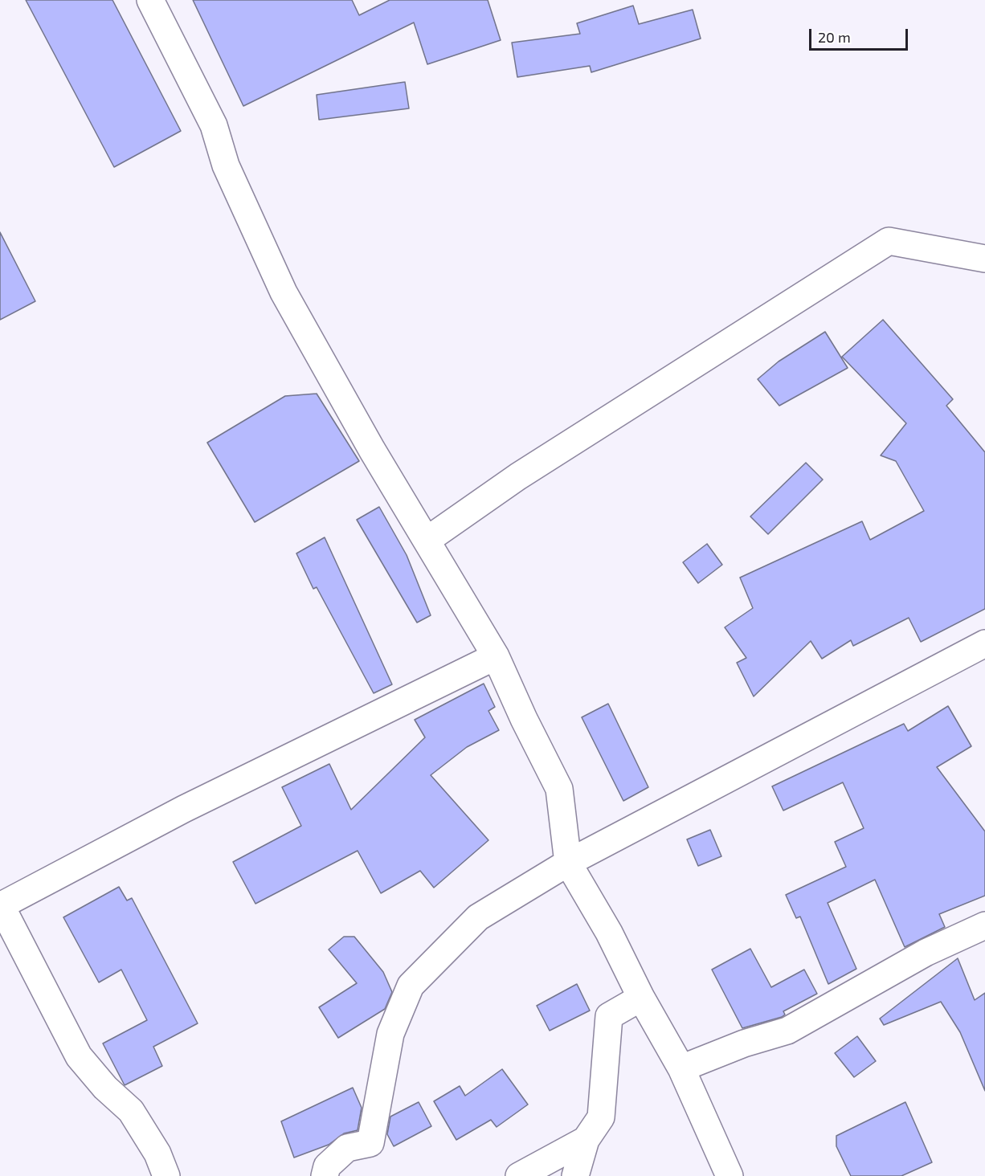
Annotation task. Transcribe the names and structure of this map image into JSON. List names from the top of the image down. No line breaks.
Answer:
{"scale_bar":"20 m"}
